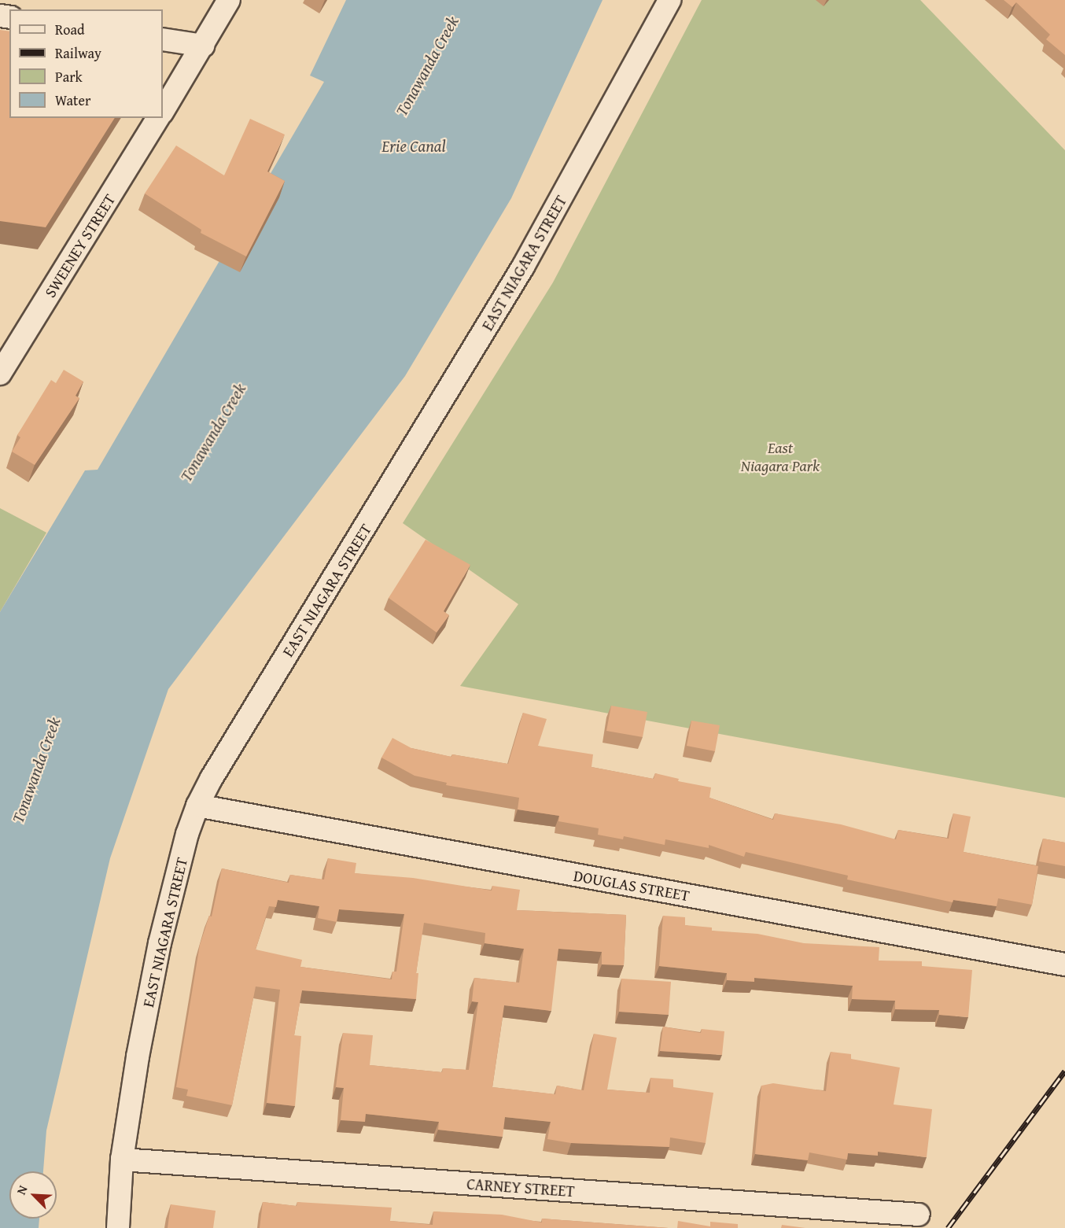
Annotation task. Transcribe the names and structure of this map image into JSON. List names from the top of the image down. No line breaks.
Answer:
{"streets":{"street":["SWEENEY STREET","EAST NIAGARA STREET","DOUGLAS STREET","CARNEY STREET"]},"crossings":[["EAST NIAGARA STREET","DOUGLAS STREET"],["EAST NIAGARA STREET","CARNEY STREET"]],"water":["Tonawanda Creek","Erie Canal"],"parks":["East Niagara Park"],"legend":["Road","Railway","Park","Water"],"north":"top left"}
